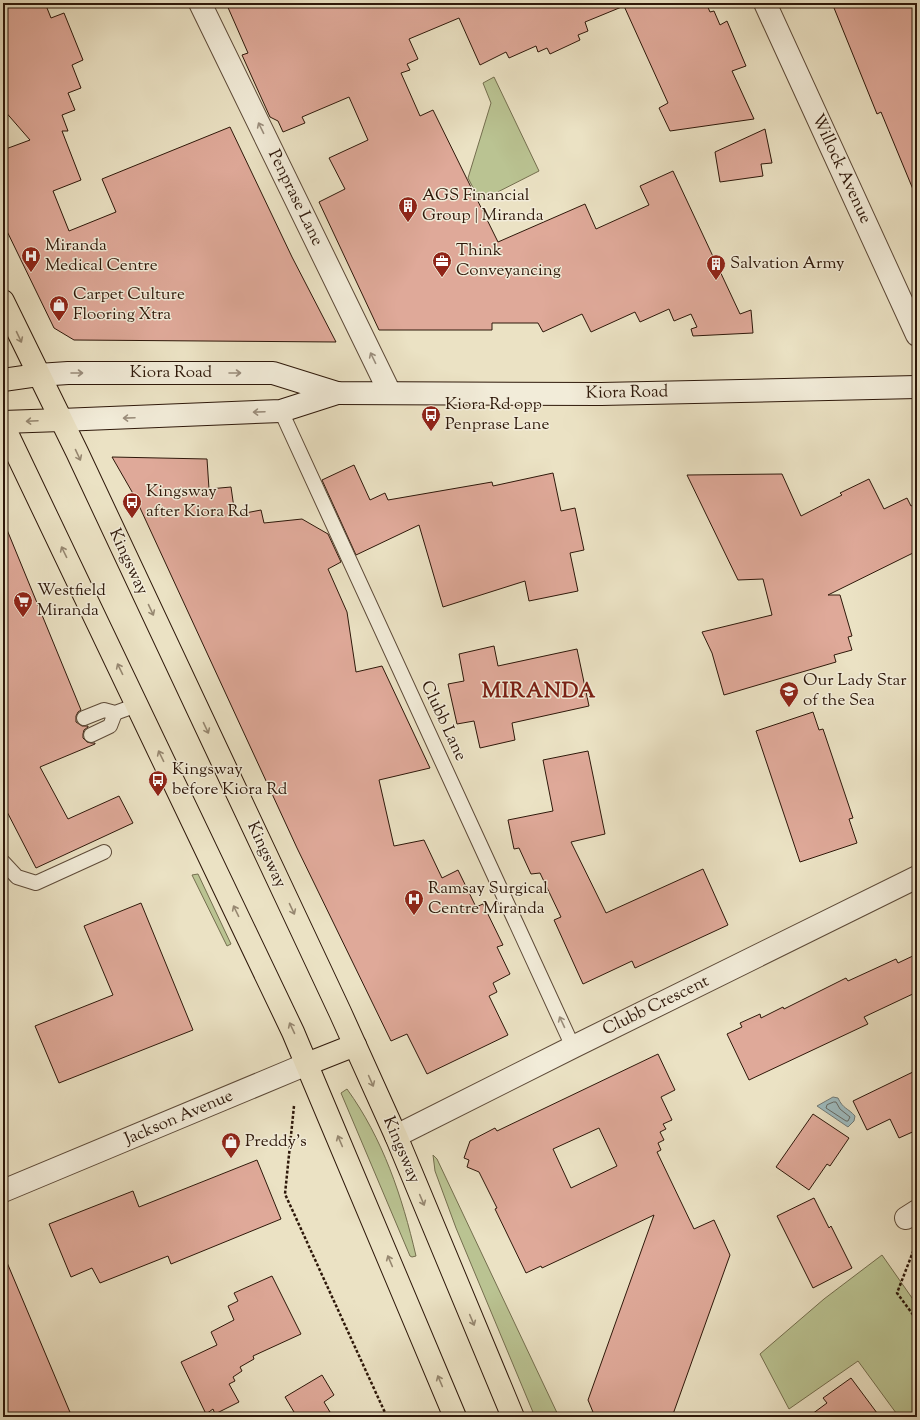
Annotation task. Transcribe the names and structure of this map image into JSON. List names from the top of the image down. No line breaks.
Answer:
{"streets":{"main road":["Kiora Road","Kingsway","Jackson Avenue"],"street":["Willock Avenue","Penprase Lane","Clubb Crescent"],"lane":["Clubb Lane"]},"crossings":[["Penprase Lane","Kiora Road"],["Kiora Road","Kingsway"],["Kiora Road","Clubb Lane"],["Kingsway","Clubb Crescent"],["Kingsway","Jackson Avenue"],["Clubb Lane","Clubb Crescent"]],"one_way":["Penprase Lane","Clubb Lane"],"districts":["MIRANDA"],"places":{"building":["AGS Financial Group | Miranda","Salvation Army"],"hospital":["Miranda Medical Centre","Ramsay Surgical Centre Miranda"],"office":["Think Conveyancing"],"shop":["Carpet Culture Flooring Xtra","Preddy's"],"bus stop":["Kiora Rd opp Penprase Lane","Kingsway after Kiora Rd","Kingsway before Kiora Rd"],"supermarket":["Westfield Miranda"],"school or university":["Our Lady Star of the Sea"]}}
